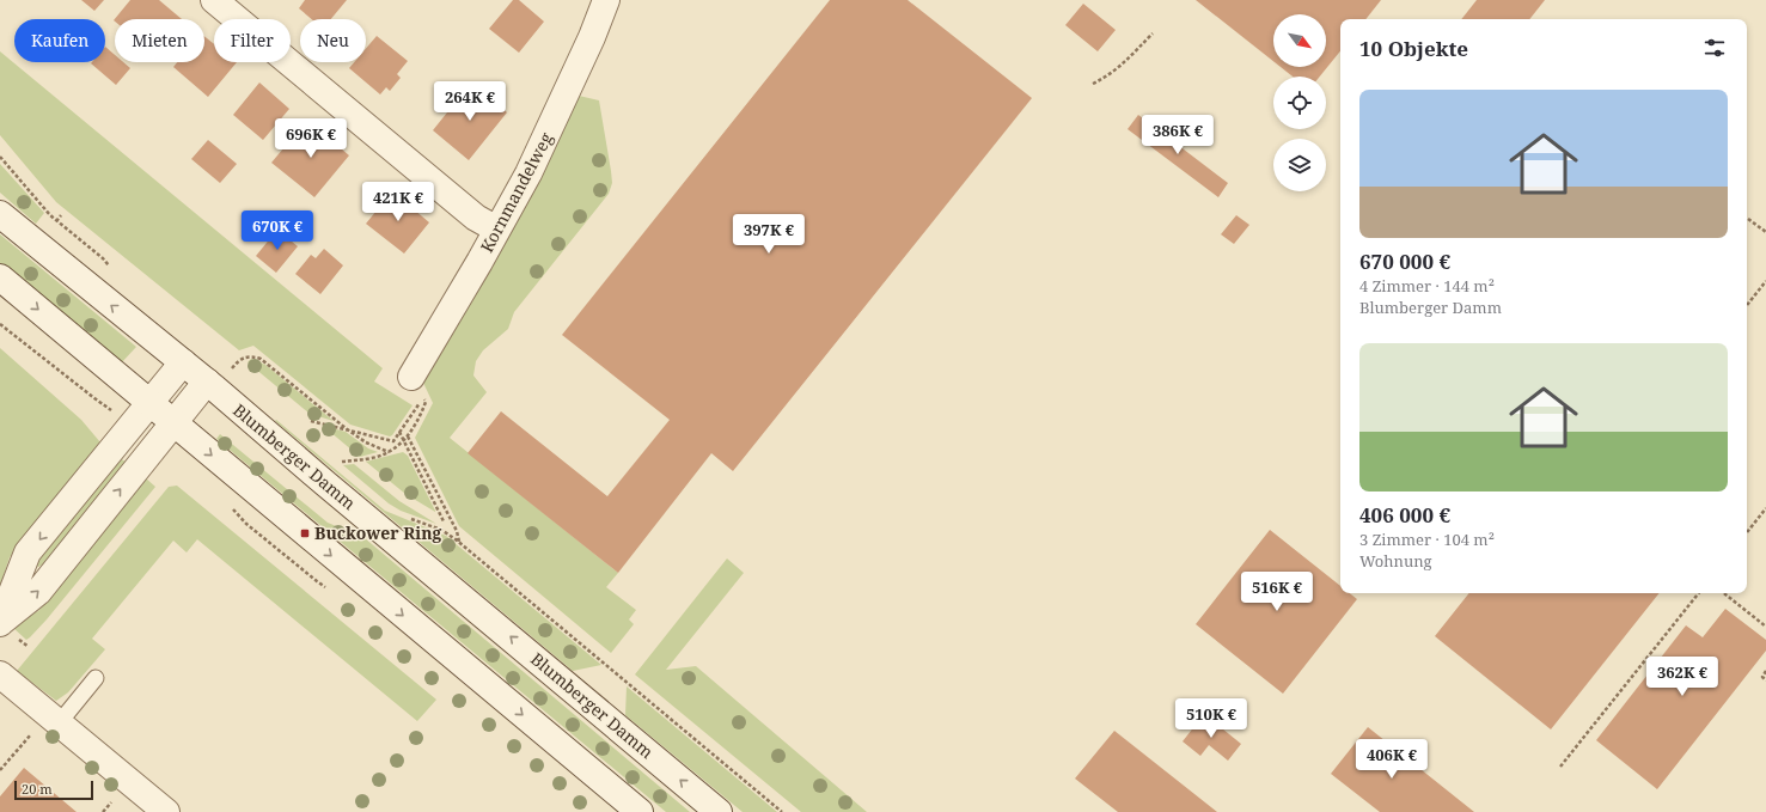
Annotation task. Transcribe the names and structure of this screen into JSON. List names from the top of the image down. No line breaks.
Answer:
{"streets":{"main road":["Kornmandelweg","Blumberger Damm"]},"places":{"transit":["Buckower Ring"]},"scale_bar":"20 m","north":"bottom right","page":{"chip":["Kaufen","Mieten","Filter","Neu"],"heading":"10 Objekte","list":[{"name":"670 000 €","note":"4 Zimmer · 144 m² · Blumberger Damm"},{"name":"406 000 €","note":"3 Zimmer · 104 m² · Wohnung"}],"price":["264K €","386K €","696K €","421K €","670K €","397K €","516K €","362K €","510K €","406K €"],"scale":"20 m"}}
